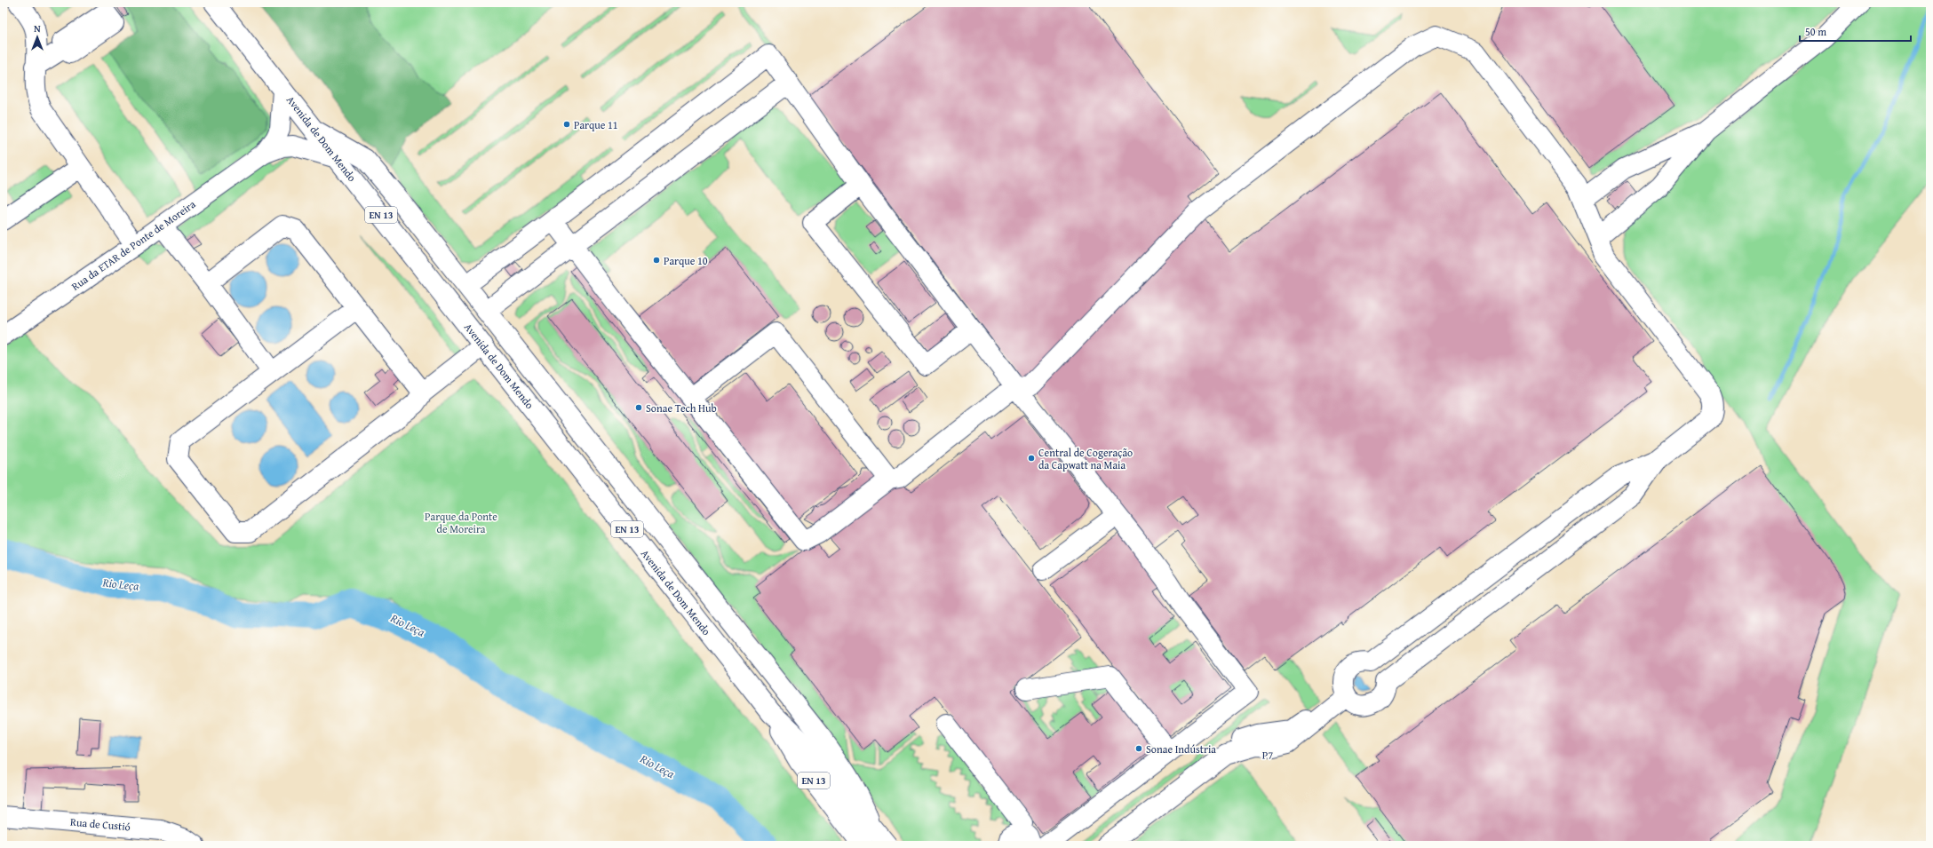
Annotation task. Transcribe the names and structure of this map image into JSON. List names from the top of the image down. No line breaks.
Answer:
{"streets":{"main road":["Avenida de Dom Mendo","EN 13","Rua da ETAR de Ponte de Moreira","Rua de Custió"]},"water":["Rio Leça"],"parks":["Parque da Ponte de Moreira"],"places":["Parque 11","Parque 10","Sonae Tech Hub","Central de Cogeração da Capwatt na Maia","Sonae Indústria"],"scale_bar":"50 m","north":"top"}
